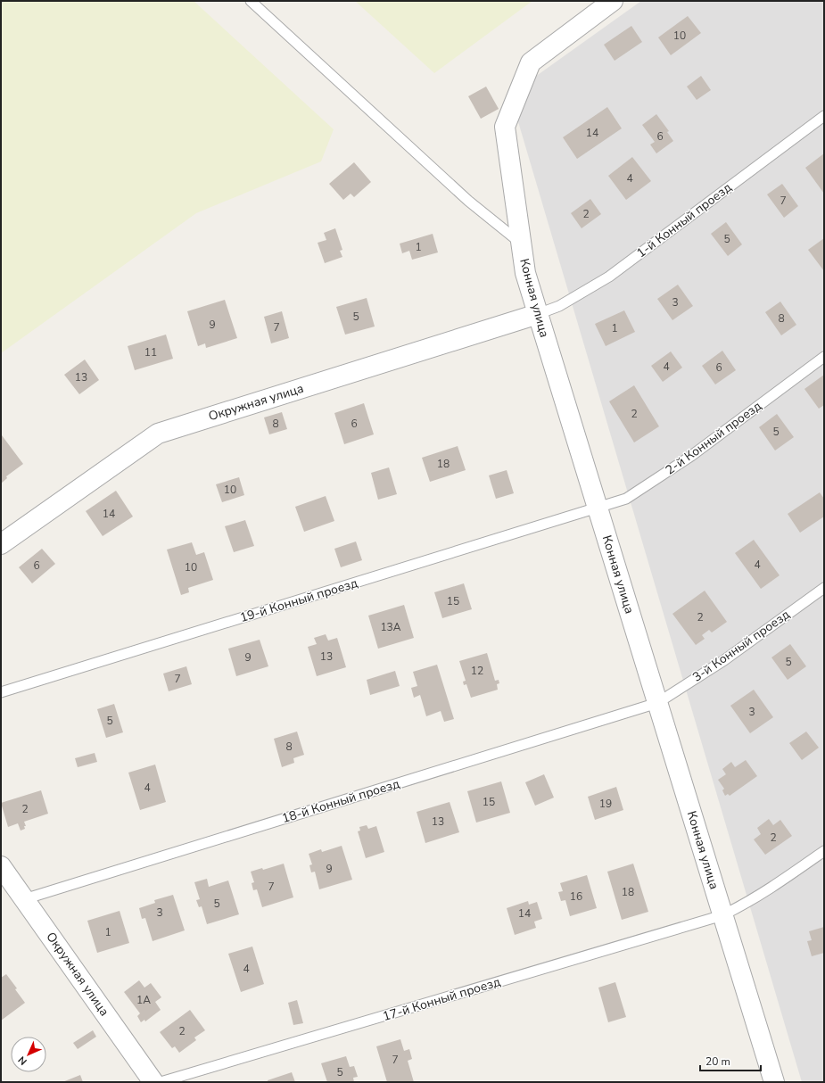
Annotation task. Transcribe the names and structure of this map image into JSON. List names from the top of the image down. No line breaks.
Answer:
{"streets":{"street":["Конная улица","Окружная улица"],"lane":["1-й Конный проезд","2-й Конный проезд","19-й Конный проезд","3-й Конный проезд","18-й Конный проезд","17-й Конный проезд"]},"crossings":[["1-й Конный проезд","Конная улица"],["1-й Конный проезд","Окружная улица"],["Конная улица","Окружная улица"],["Конная улица","2-й Конный проезд"],["Конная улица","19-й Конный проезд"],["Конная улица","3-й Конный проезд"],["Конная улица","18-й Конный проезд"],["Конная улица","17-й Конный проезд"],["Окружная улица","18-й Конный проезд"],["2-й Конный проезд","19-й Конный проезд"],["3-й Конный проезд","18-й Конный проезд"]],"house_numbers":["10","14","6","4","7","2","5","1","3","5","8","9","7","1","11","4","6","13","2","8","6","5","18","10","14","4","6","10","15","2","13А","13","9","5","12","7","3","5","8","4","15","19","2","13","2","9","7","18","16","5","3","14","1","4","1А","2","7","5"],"scale_bar":"20 m","north":"bottom left"}
